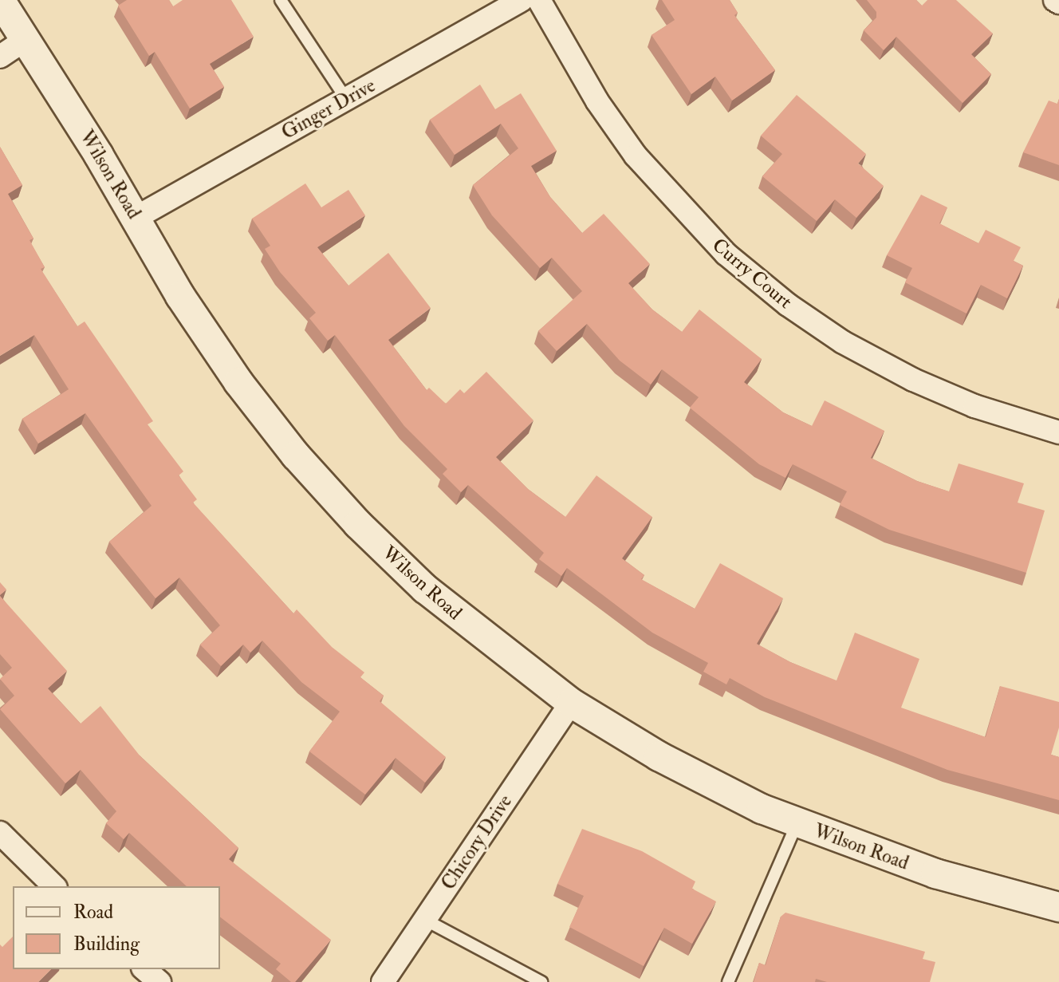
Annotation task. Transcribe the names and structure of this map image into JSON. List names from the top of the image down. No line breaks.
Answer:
{"streets":{"street":["Ginger Drive","Wilson Road","Curry Court","Chicory Drive"]},"crossings":[["Ginger Drive","Wilson Road"],["Wilson Road","Chicory Drive"]],"legend":["Road","Building"]}
